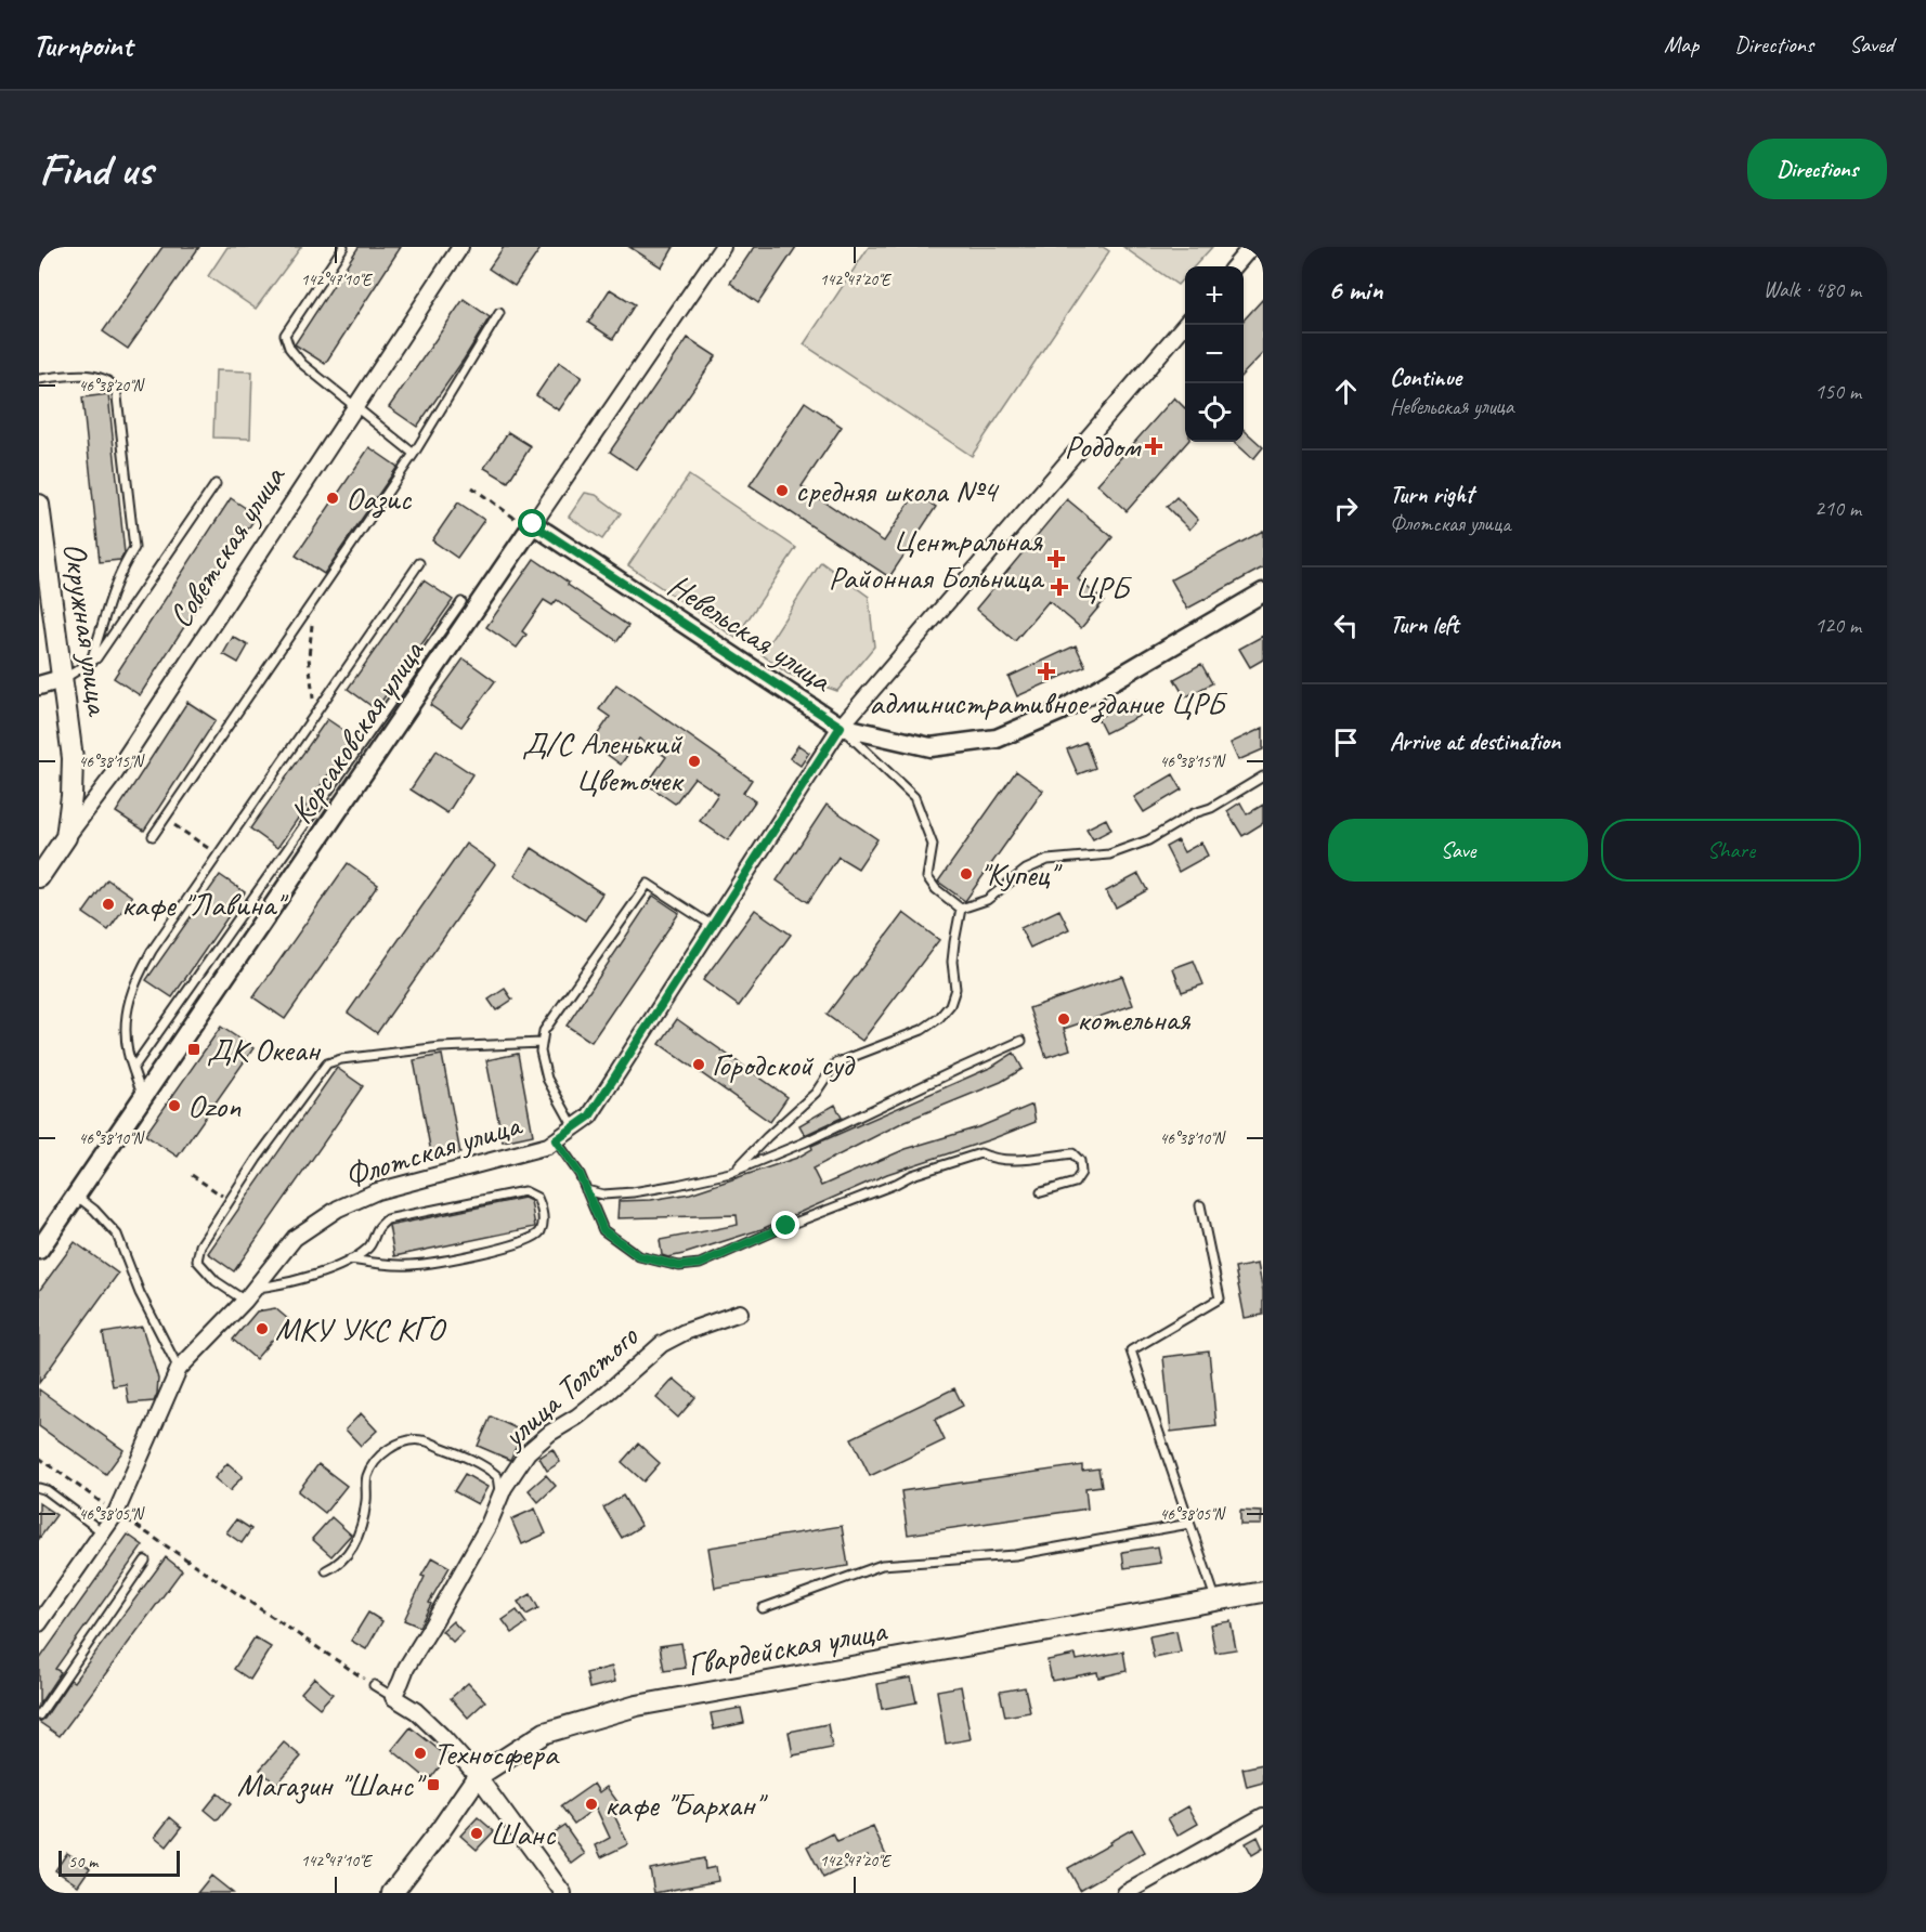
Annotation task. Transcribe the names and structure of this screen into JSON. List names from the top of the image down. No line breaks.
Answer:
{"streets":{"main road":["Советская улица","Окружная улица","Гвардейская улица"],"street":["Невельская улица","Корсаковская улица","Флотская улица","улица Толстого"]},"crossings":[["Советская улица","Окружная улица"],["Невельская улица","Корсаковская улица"],["Невельская улица","Флотская улица"]],"places":{"health":["Роддом","Центральная Районная Больница","ЦРБ","административное здание ЦРБ"],"other":["средняя школа №4","Оазис","Д/С Аленький Цветочек","\"Купец\"","кафе \"Лавина\"","котельная","Городской суд","Ozon","МКУ УКС КГО","Техносфера","кафе \"Бархан\"","Шанс"],"transit":["ДК Океан","Магазин \"Шанс\""]},"scale_bar":"50 m","page":{"header":"Turnpoint","nav":["Map","Directions","Saved"],"buttons":["Directions",["Save","Share"]],"title":"Find us","heading":["6 min","Walk · 480 m"],"map_buttons":["+","−"],"list":[["Continue","Невельская улица","150 m"],["Turn right","Флотская улица","210 m"],["Turn left","120 m"],"Arrive at destination"],"scale":"50 m"},"coordinates":["142°47'10\"E","142°47'20\"E","46°38'20\"N","46°38'15\"N","46°38'10\"N","46°38'05\"N"]}
